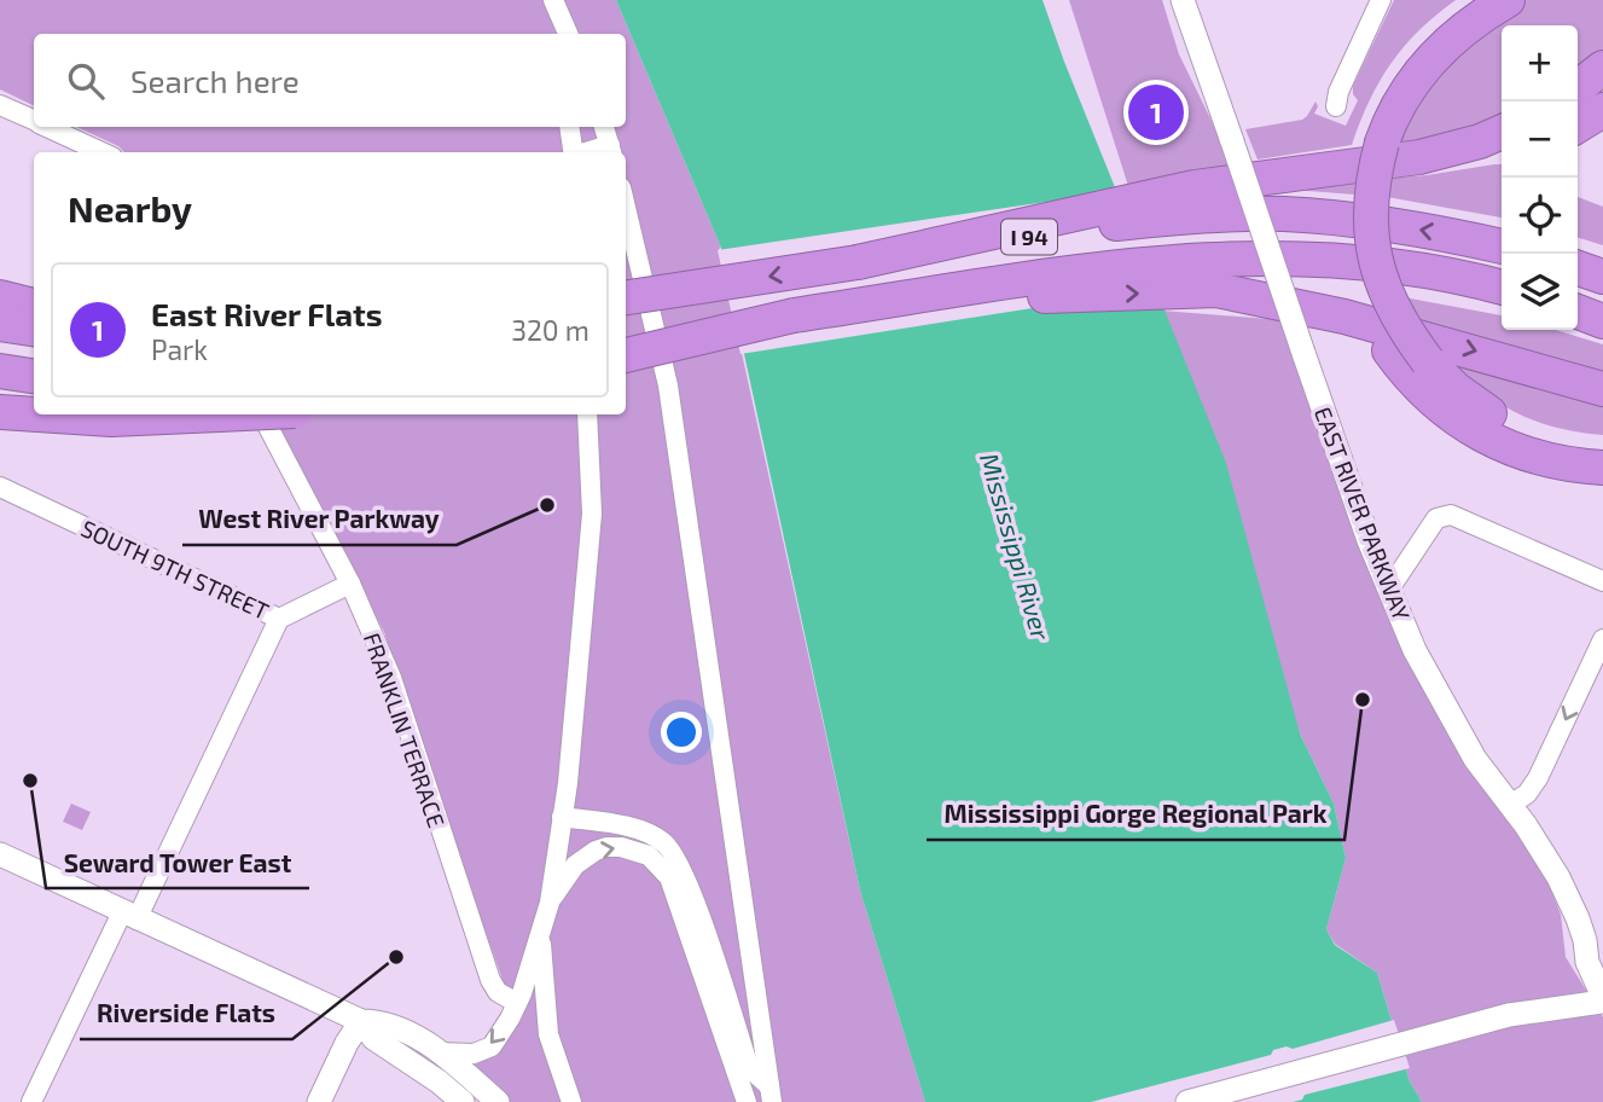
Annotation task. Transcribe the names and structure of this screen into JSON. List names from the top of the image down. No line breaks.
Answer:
{"streets":{"highway":["I 94"],"street":["EAST RIVER PARKWAY","SOUTH 9TH STREET","FRANKLIN TERRACE"]},"crossings":[["SOUTH 9TH STREET","FRANKLIN TERRACE"]],"water":["Mississippi River"],"places":["West River Parkway","Mississippi Gorge Regional Park","Seward Tower East","Riverside Flats"],"page":{"map_buttons":["+","−"],"search":"Search here","pins":"1","heading":"Nearby","list":[{"mark":"1","name":"East River Flats","note":"Park","value":"320 m"}]}}
